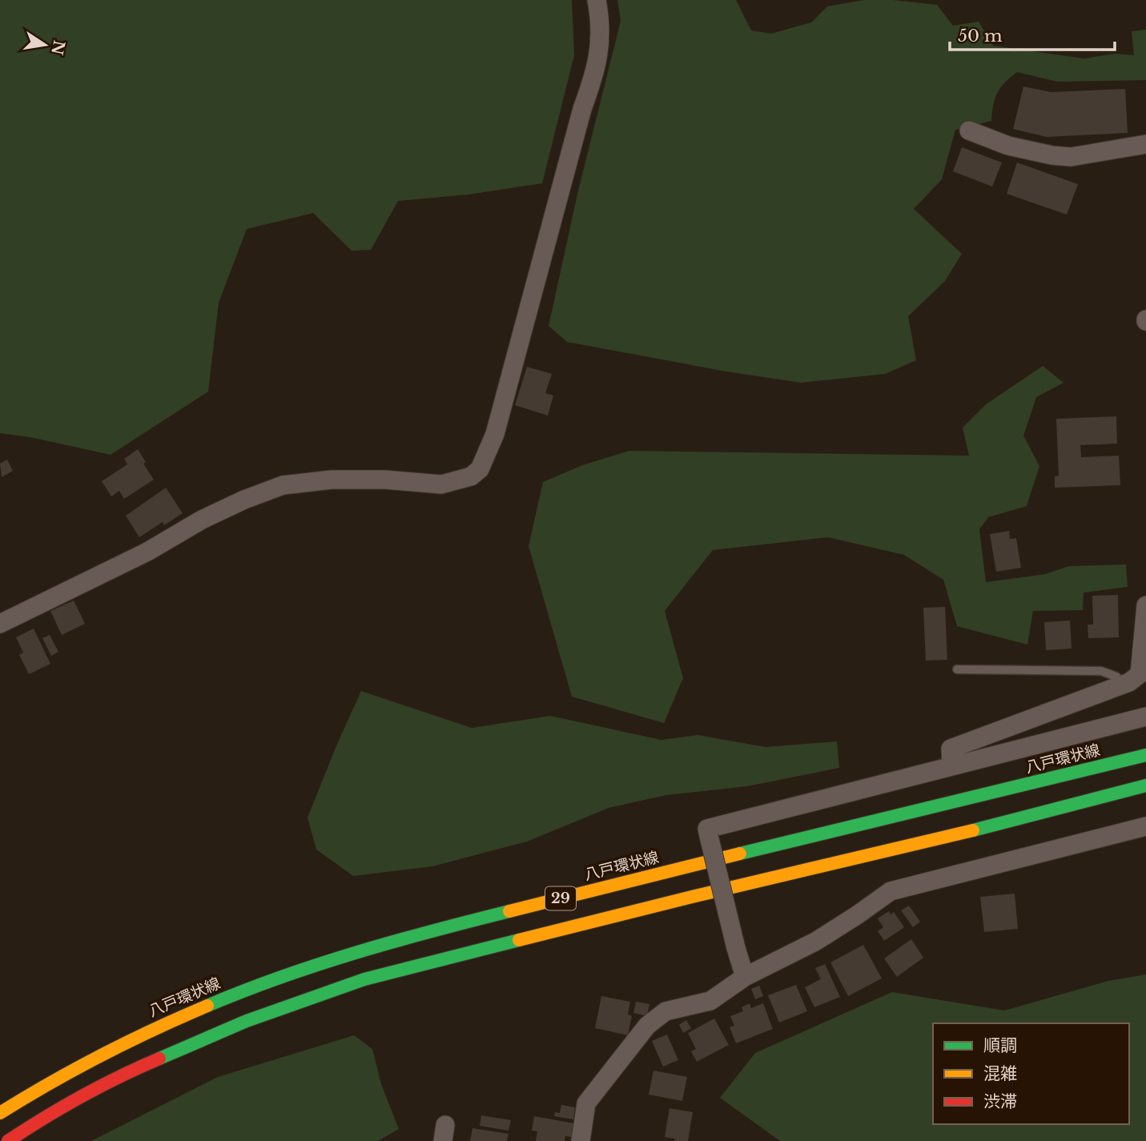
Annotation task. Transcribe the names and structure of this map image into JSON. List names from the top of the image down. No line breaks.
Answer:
{"streets":{"main road":["八戸環状線","29"]},"legend":["順調","混雑","渋滞"],"scale_bar":"50 m","north":"right"}
